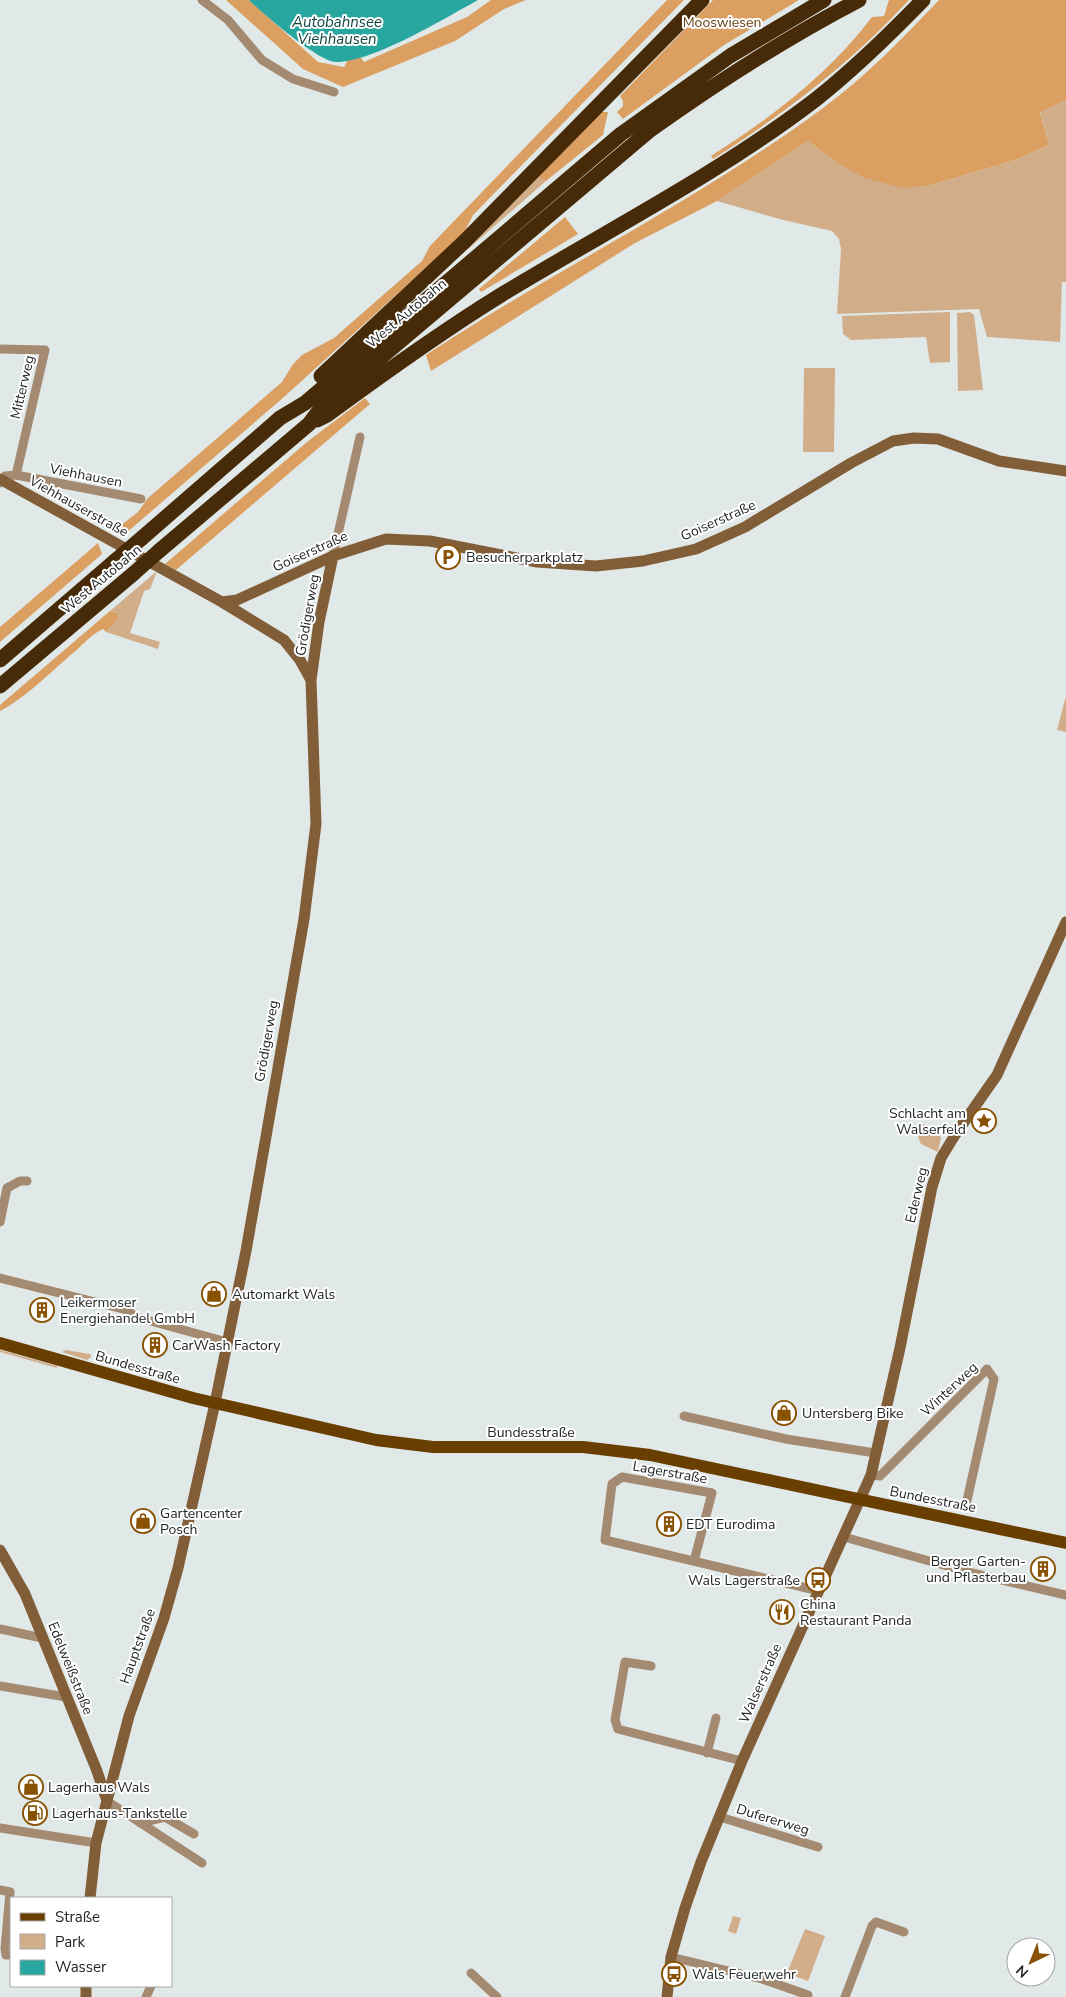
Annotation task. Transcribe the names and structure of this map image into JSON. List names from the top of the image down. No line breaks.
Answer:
{"streets":{"highway":["West Autobahn"],"main road":["Bundesstraße"],"street":["Mitterweg","Viehhausen","Viehhauserstraße","Goiserstraße","Grödigerweg","Ederweg","Winterweg","Lagerstraße","Hauptstraße","Edelweißstraße","Walserstraße","Dufererweg"]},"crossings":[["Mitterweg","Viehhausen"],["Viehhausen","Viehhauserstraße"],["Viehhauserstraße","Goiserstraße"],["Viehhauserstraße","Grödigerweg"],["Goiserstraße","Grödigerweg"],["Grödigerweg","Bundesstraße"],["Grödigerweg","Hauptstraße"],["Ederweg","Bundesstraße"],["Ederweg","Winterweg"],["Ederweg","Walserstraße"],["Bundesstraße","Hauptstraße"],["Bundesstraße","Walserstraße"],["Lagerstraße","Walserstraße"],["Hauptstraße","Edelweißstraße"],["Walserstraße","Dufererweg"]],"water":["Autobahnsee Viehhausen"],"parks":["Mooswiesen"],"places":{"parking":["Besucherparkplatz"],"place":["Schlacht am Walserfeld"],"shop":["Automarkt Wals","Untersberg Bike","Gartencenter Posch","Lagerhaus Wals"],"building":["Leikermoser Energiehandel GmbH","CarWash Factory","EDT Eurodima","Berger Garten- und Pflasterbau"],"bus stop":["Wals Lagerstraße","Wals Feuerwehr"],"restaurant":["China Restaurant Panda"],"fuel station":["Lagerhaus-Tankstelle"]},"legend":["Straße","Park","Wasser"],"north":"bottom left"}
